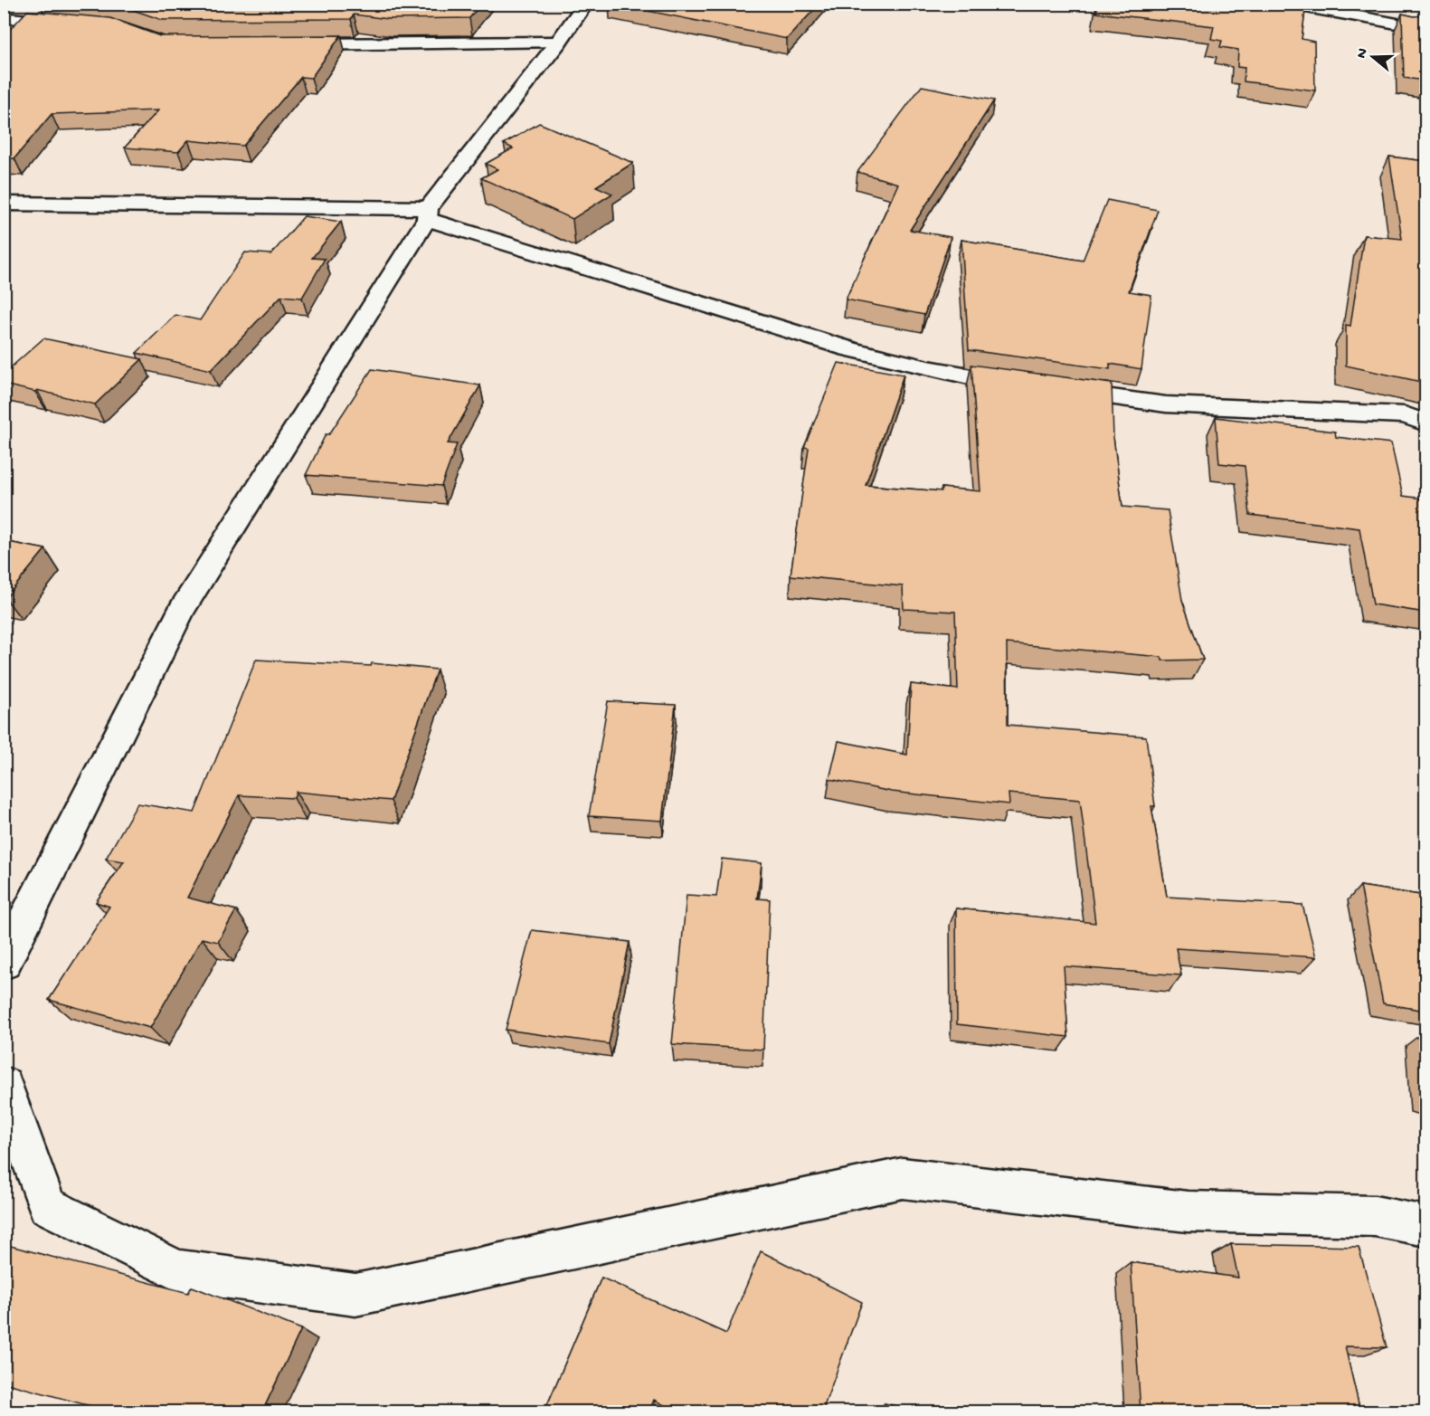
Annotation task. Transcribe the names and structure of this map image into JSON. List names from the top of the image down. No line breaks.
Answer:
{"north":"left"}
